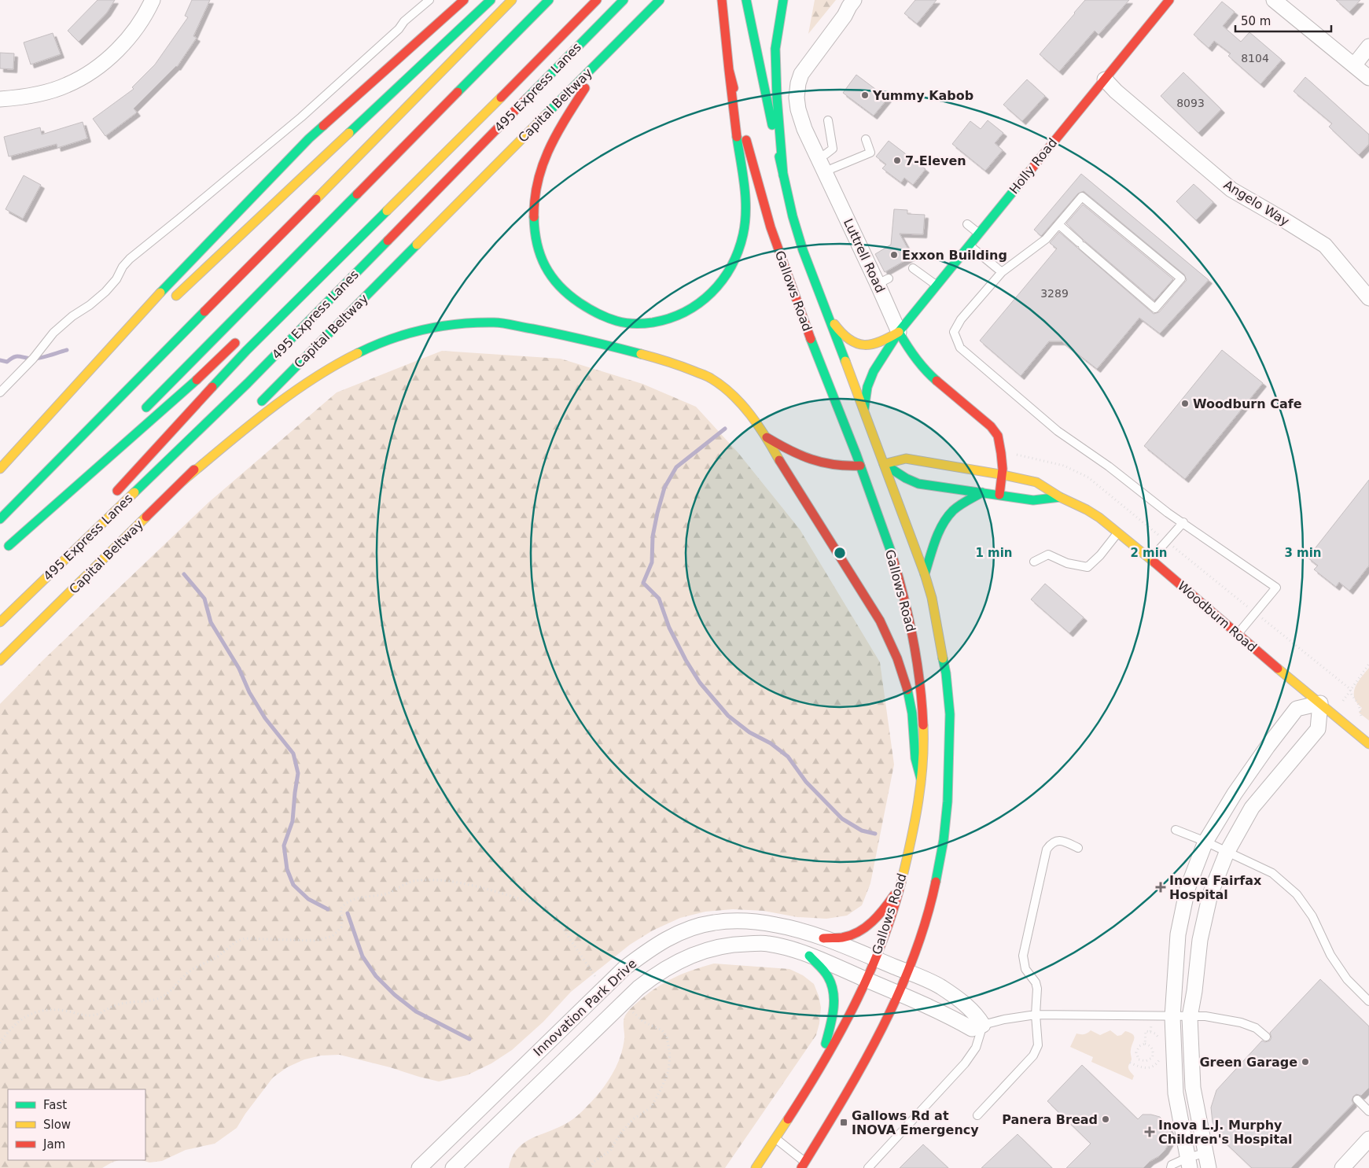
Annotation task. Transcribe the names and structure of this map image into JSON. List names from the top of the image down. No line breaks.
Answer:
{"streets":{"main road":["495 Express Lanes","Capital Beltway","Holly Road","Luttrell Road","Gallows Road","Woodburn Road"],"street":["Angelo Way","Innovation Park Drive"]},"crossings":[["Holly Road","Angelo Way"],["Holly Road","Luttrell Road"],["Luttrell Road","Woodburn Road"],["Gallows Road","Woodburn Road"],["Gallows Road","Innovation Park Drive"]],"places":{"other":["Yummy Kabob","7-Eleven","Exxon Building","Woodburn Cafe","Green Garage","Panera Bread"],"health":["Inova Fairfax Hospital","Inova L.J. Murphy Children's Hospital"],"transit":["Gallows Rd at INOVA Emergency"]},"house_numbers":["8104","8093","3289"],"legend":["Fast","Slow","Jam"],"scale_bar":"50 m","rings":["1 min","2 min","3 min"]}
